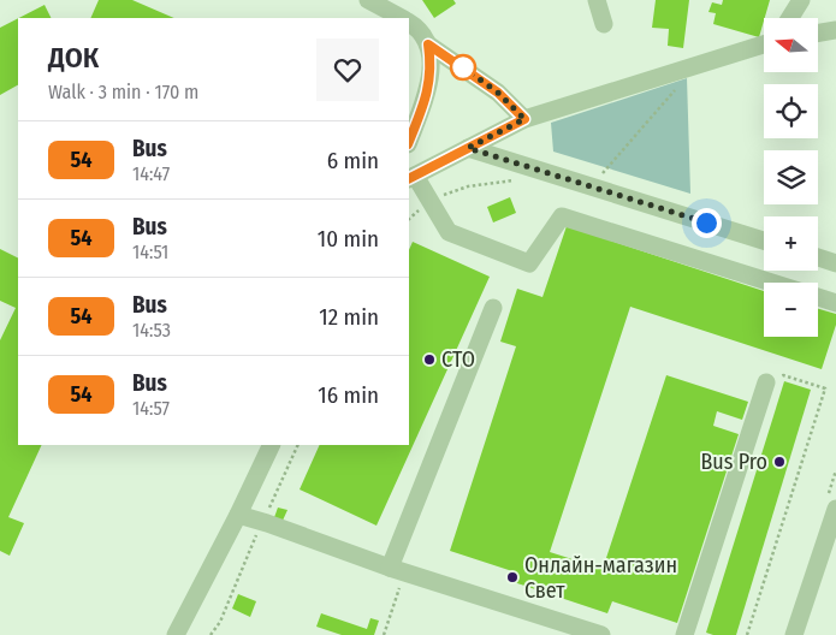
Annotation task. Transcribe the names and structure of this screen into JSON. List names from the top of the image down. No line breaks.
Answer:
{"places":["СТО","Bus Pro","Онлайн-магазин Свет"],"lines":["bus line 54"],"north":"left","page":{"map_buttons":["+","−"],"heading":["ДОК","Walk · 3 min · 170 m"],"list":[{"mark":"54","name":"Bus","note":"14:47","value":"6 min"},{"mark":"54","name":"Bus","note":"14:51","value":"10 min"},{"mark":"54","name":"Bus","note":"14:53","value":"12 min"},{"mark":"54","name":"Bus","note":"14:57","value":"16 min"}]}}
